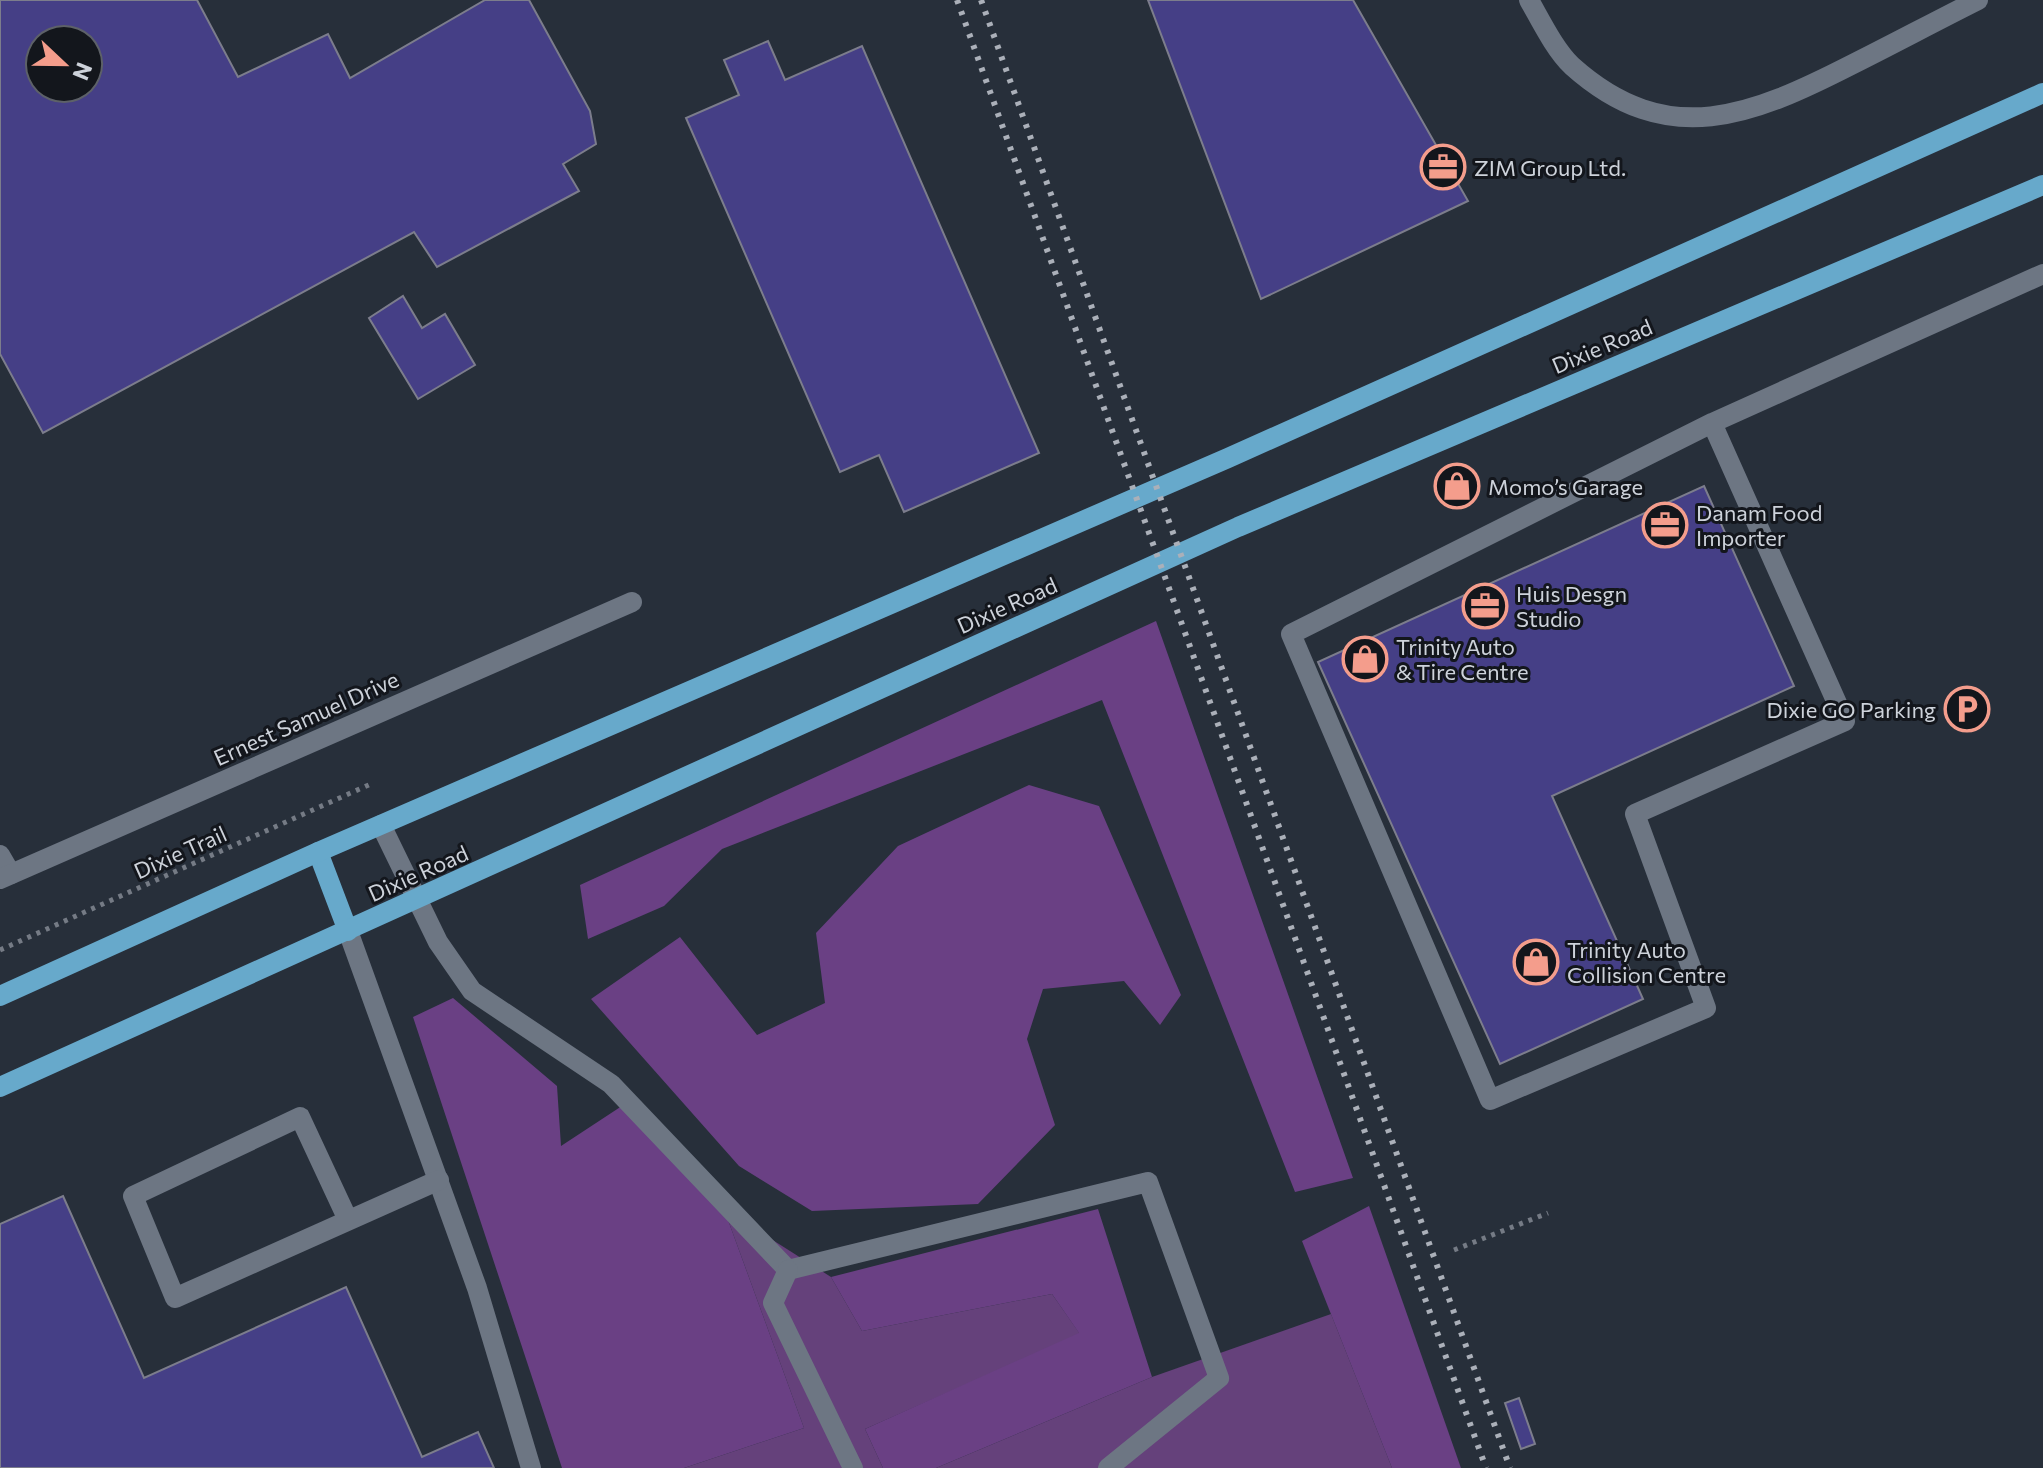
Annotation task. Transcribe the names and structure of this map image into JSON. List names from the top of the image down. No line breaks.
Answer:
{"streets":{"main road":["Dixie Road"],"street":["Ernest Samuel Drive"],"path":["Dixie Trail"]},"places":{"office":["ZIM Group Ltd.","Danam Food Importer","Huis Desgn Studio"],"shop":["Momo’s Garage","Trinity Auto & Tire Centre","Trinity Auto Collision Centre"],"parking":["Dixie GO Parking"]},"north":"right"}
